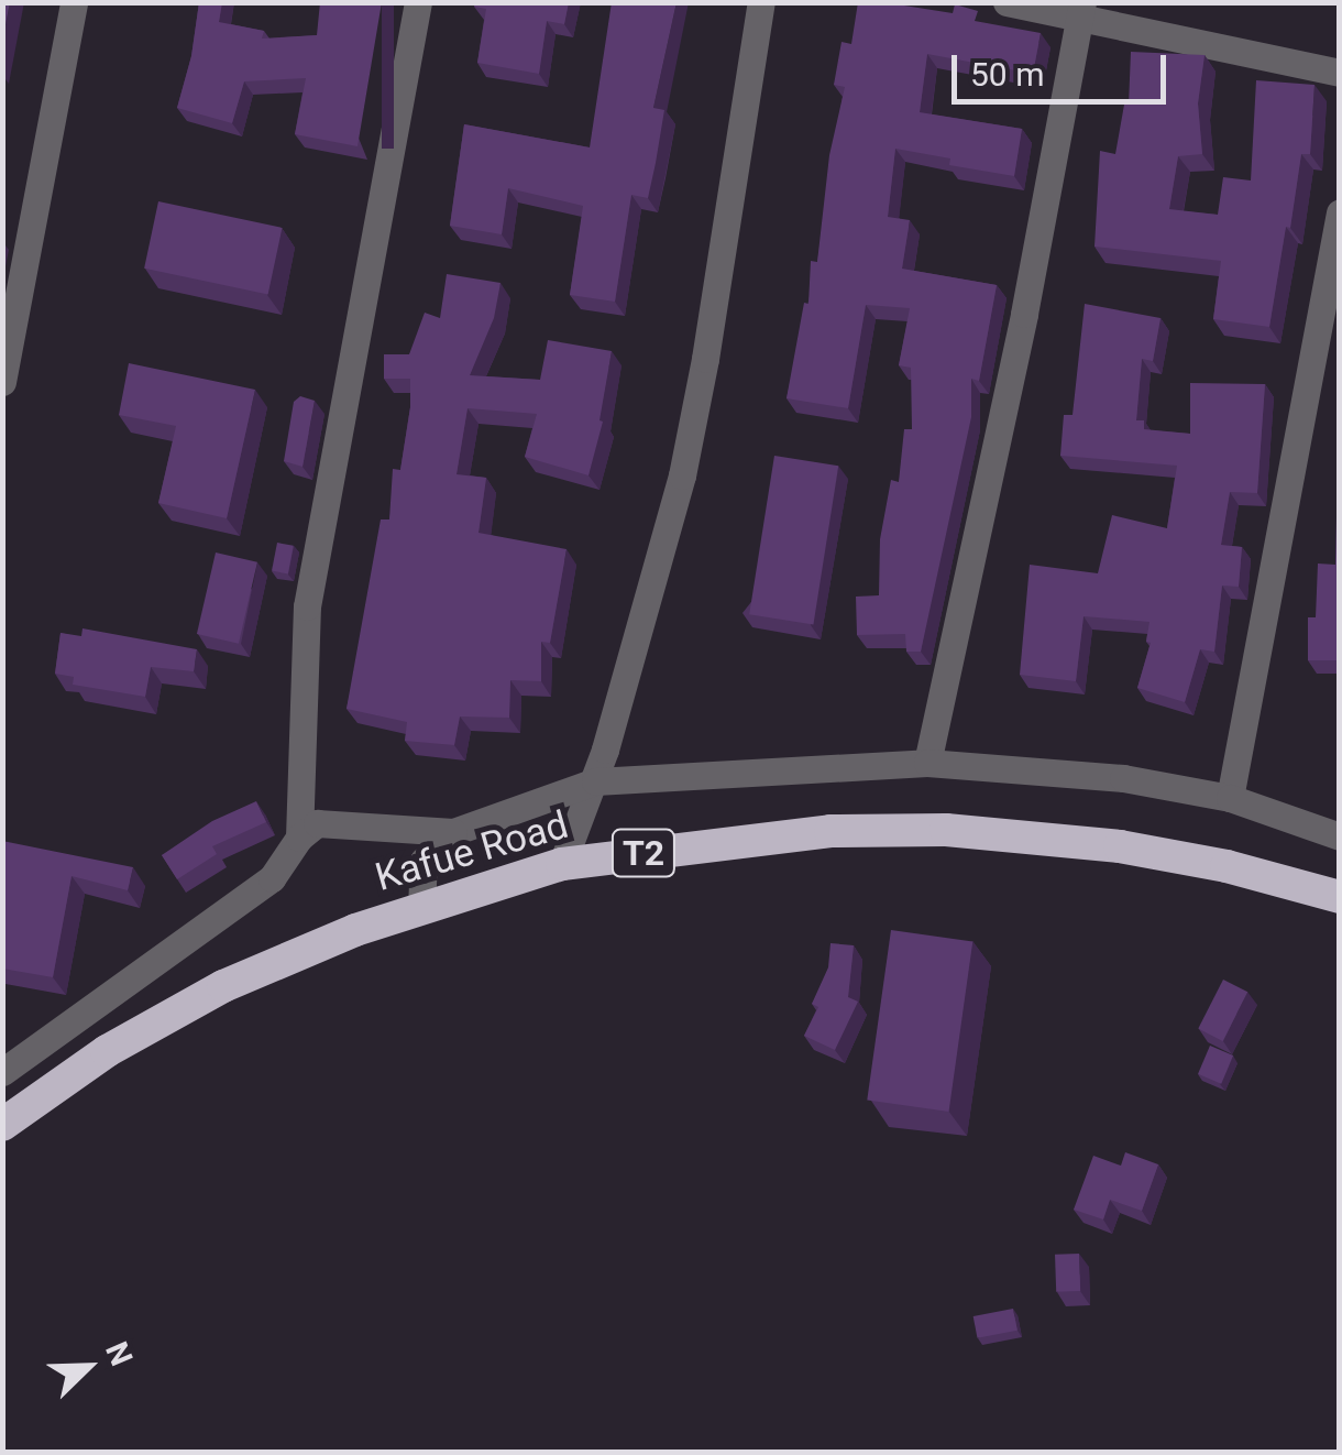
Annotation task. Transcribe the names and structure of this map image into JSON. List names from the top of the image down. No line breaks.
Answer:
{"streets":{"highway":["Kafue Road","T2"]},"scale_bar":"50 m","north":"top right"}
